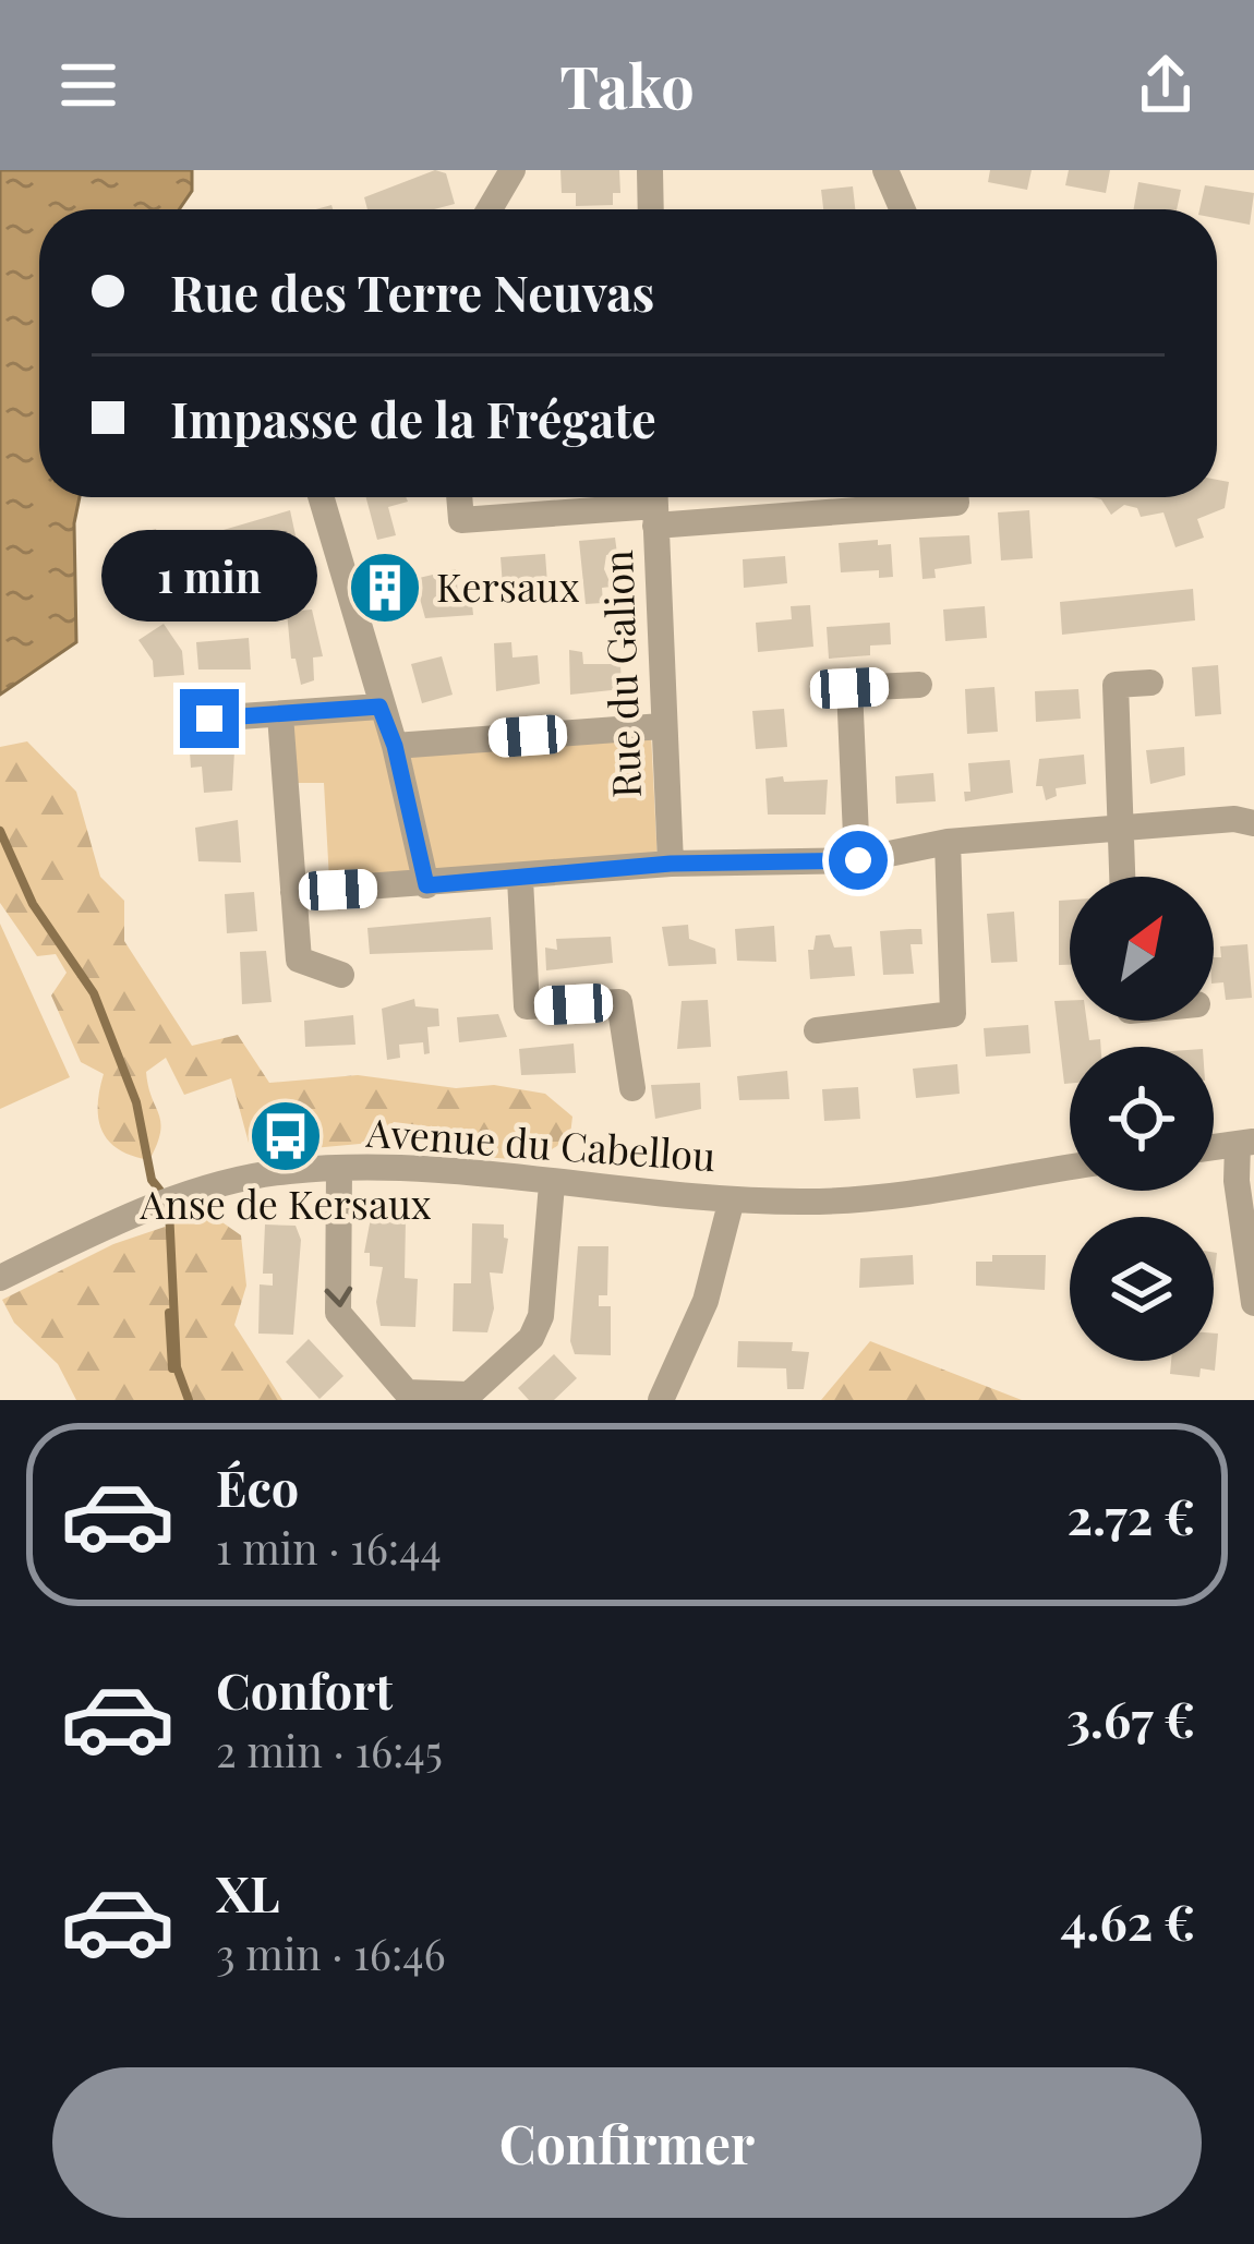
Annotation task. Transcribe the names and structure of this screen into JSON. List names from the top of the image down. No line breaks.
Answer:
{"streets":{"street":["Rue du Galion","Avenue du Cabellou"]},"places":{"building":["Kersaux"],"bus stop":["Anse de Kersaux"]},"north":"top right","page":{"header":"Tako","banner":["Rue des Terre Neuvas","Impasse de la Frégate"],"bubble":"1 min","list":[{"name":"Éco","note":"1 min · 16:44","value":"2.72 €"},{"name":"Confort","note":"2 min · 16:45","value":"3.67 €"},{"name":"XL","note":"3 min · 16:46","value":"4.62 €"}],"buttons":"Confirmer"}}
